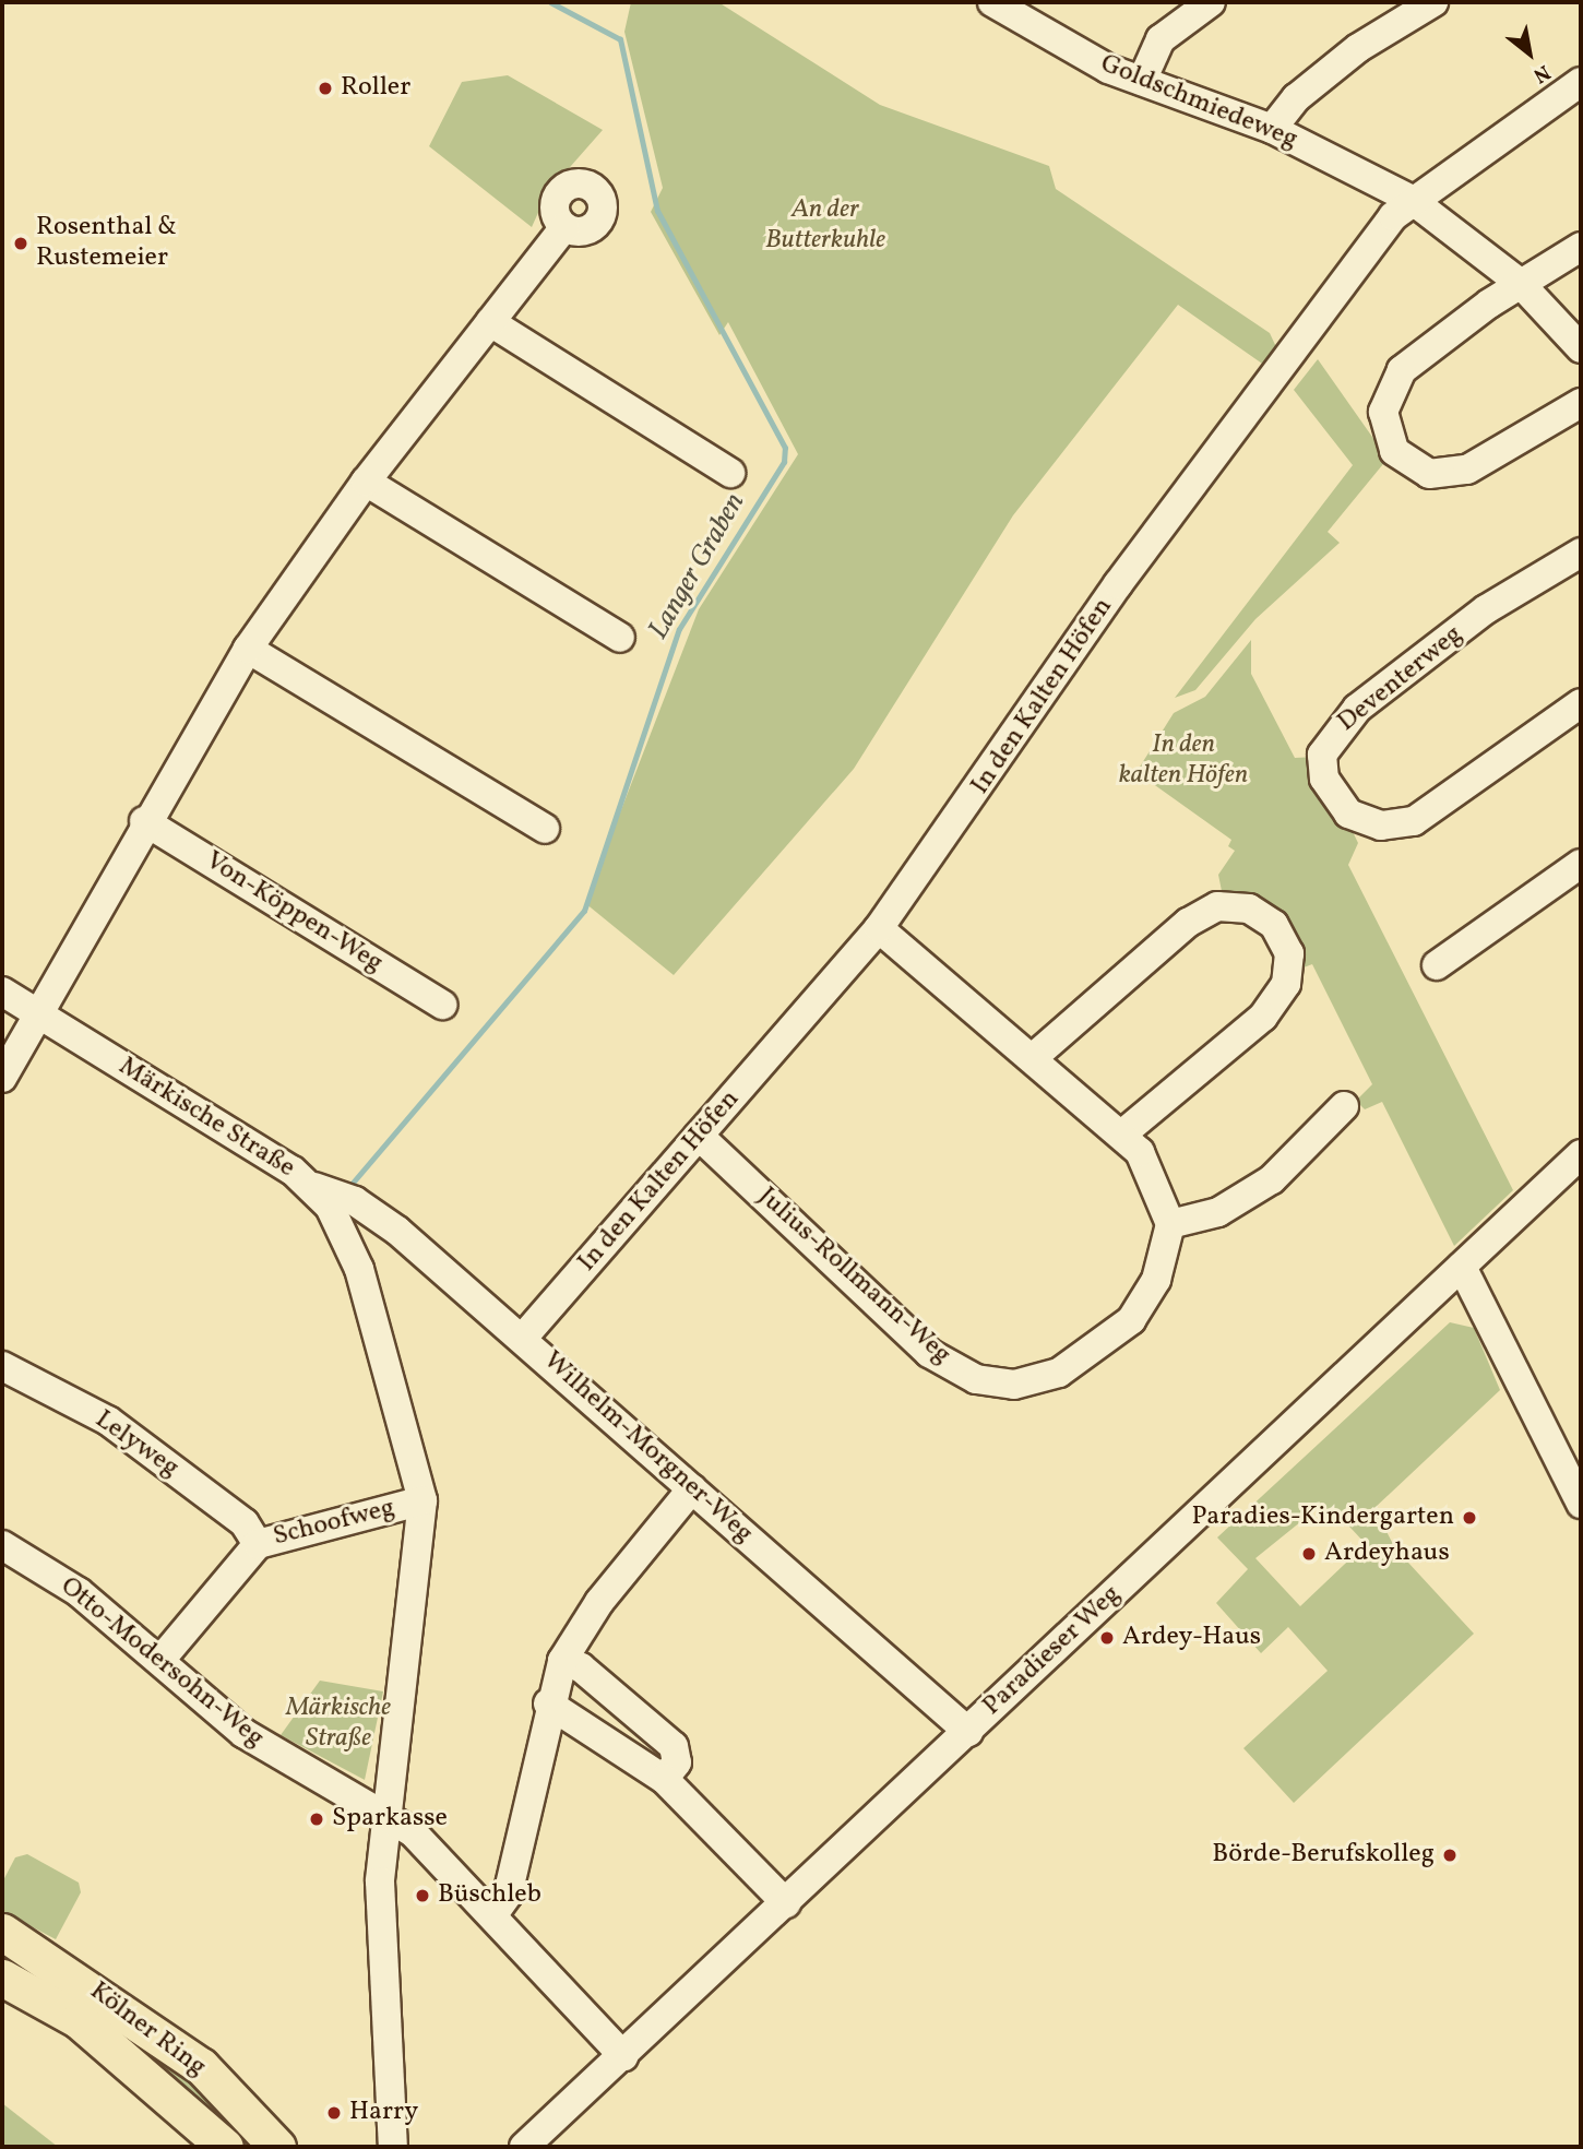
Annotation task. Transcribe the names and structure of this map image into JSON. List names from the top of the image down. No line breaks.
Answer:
{"streets":{"main road":["Kölner Ring"],"street":["Goldschmiedeweg","Deventerweg","In den Kalten Höfen","Von-Köppen-Weg","Märkische Straße","Julius-Rollmann-Weg","Lelyweg","Wilhelm-Morgner-Weg","Schoofweg","Paradieser Weg","Otto-Modersohn-Weg"]},"crossings":[["Goldschmiedeweg","In den Kalten Höfen"],["In den Kalten Höfen","Julius-Rollmann-Weg"],["In den Kalten Höfen","Wilhelm-Morgner-Weg"],["Märkische Straße","Wilhelm-Morgner-Weg"],["Märkische Straße","Schoofweg"],["Märkische Straße","Otto-Modersohn-Weg"],["Lelyweg","Schoofweg"],["Wilhelm-Morgner-Weg","Paradieser Weg"],["Schoofweg","Otto-Modersohn-Weg"],["Paradieser Weg","Otto-Modersohn-Weg"]],"water":["Langer Graben"],"parks":["An der Butterkuhle","In den kalten Höfen","Märkische Straße"],"places":["Roller","Rosenthal & Rustemeier","Paradies-Kindergarten","Ardeyhaus","Ardey-Haus","Sparkasse","Börde-Berufskolleg","Büschleb","Harry"],"north":"bottom right"}
